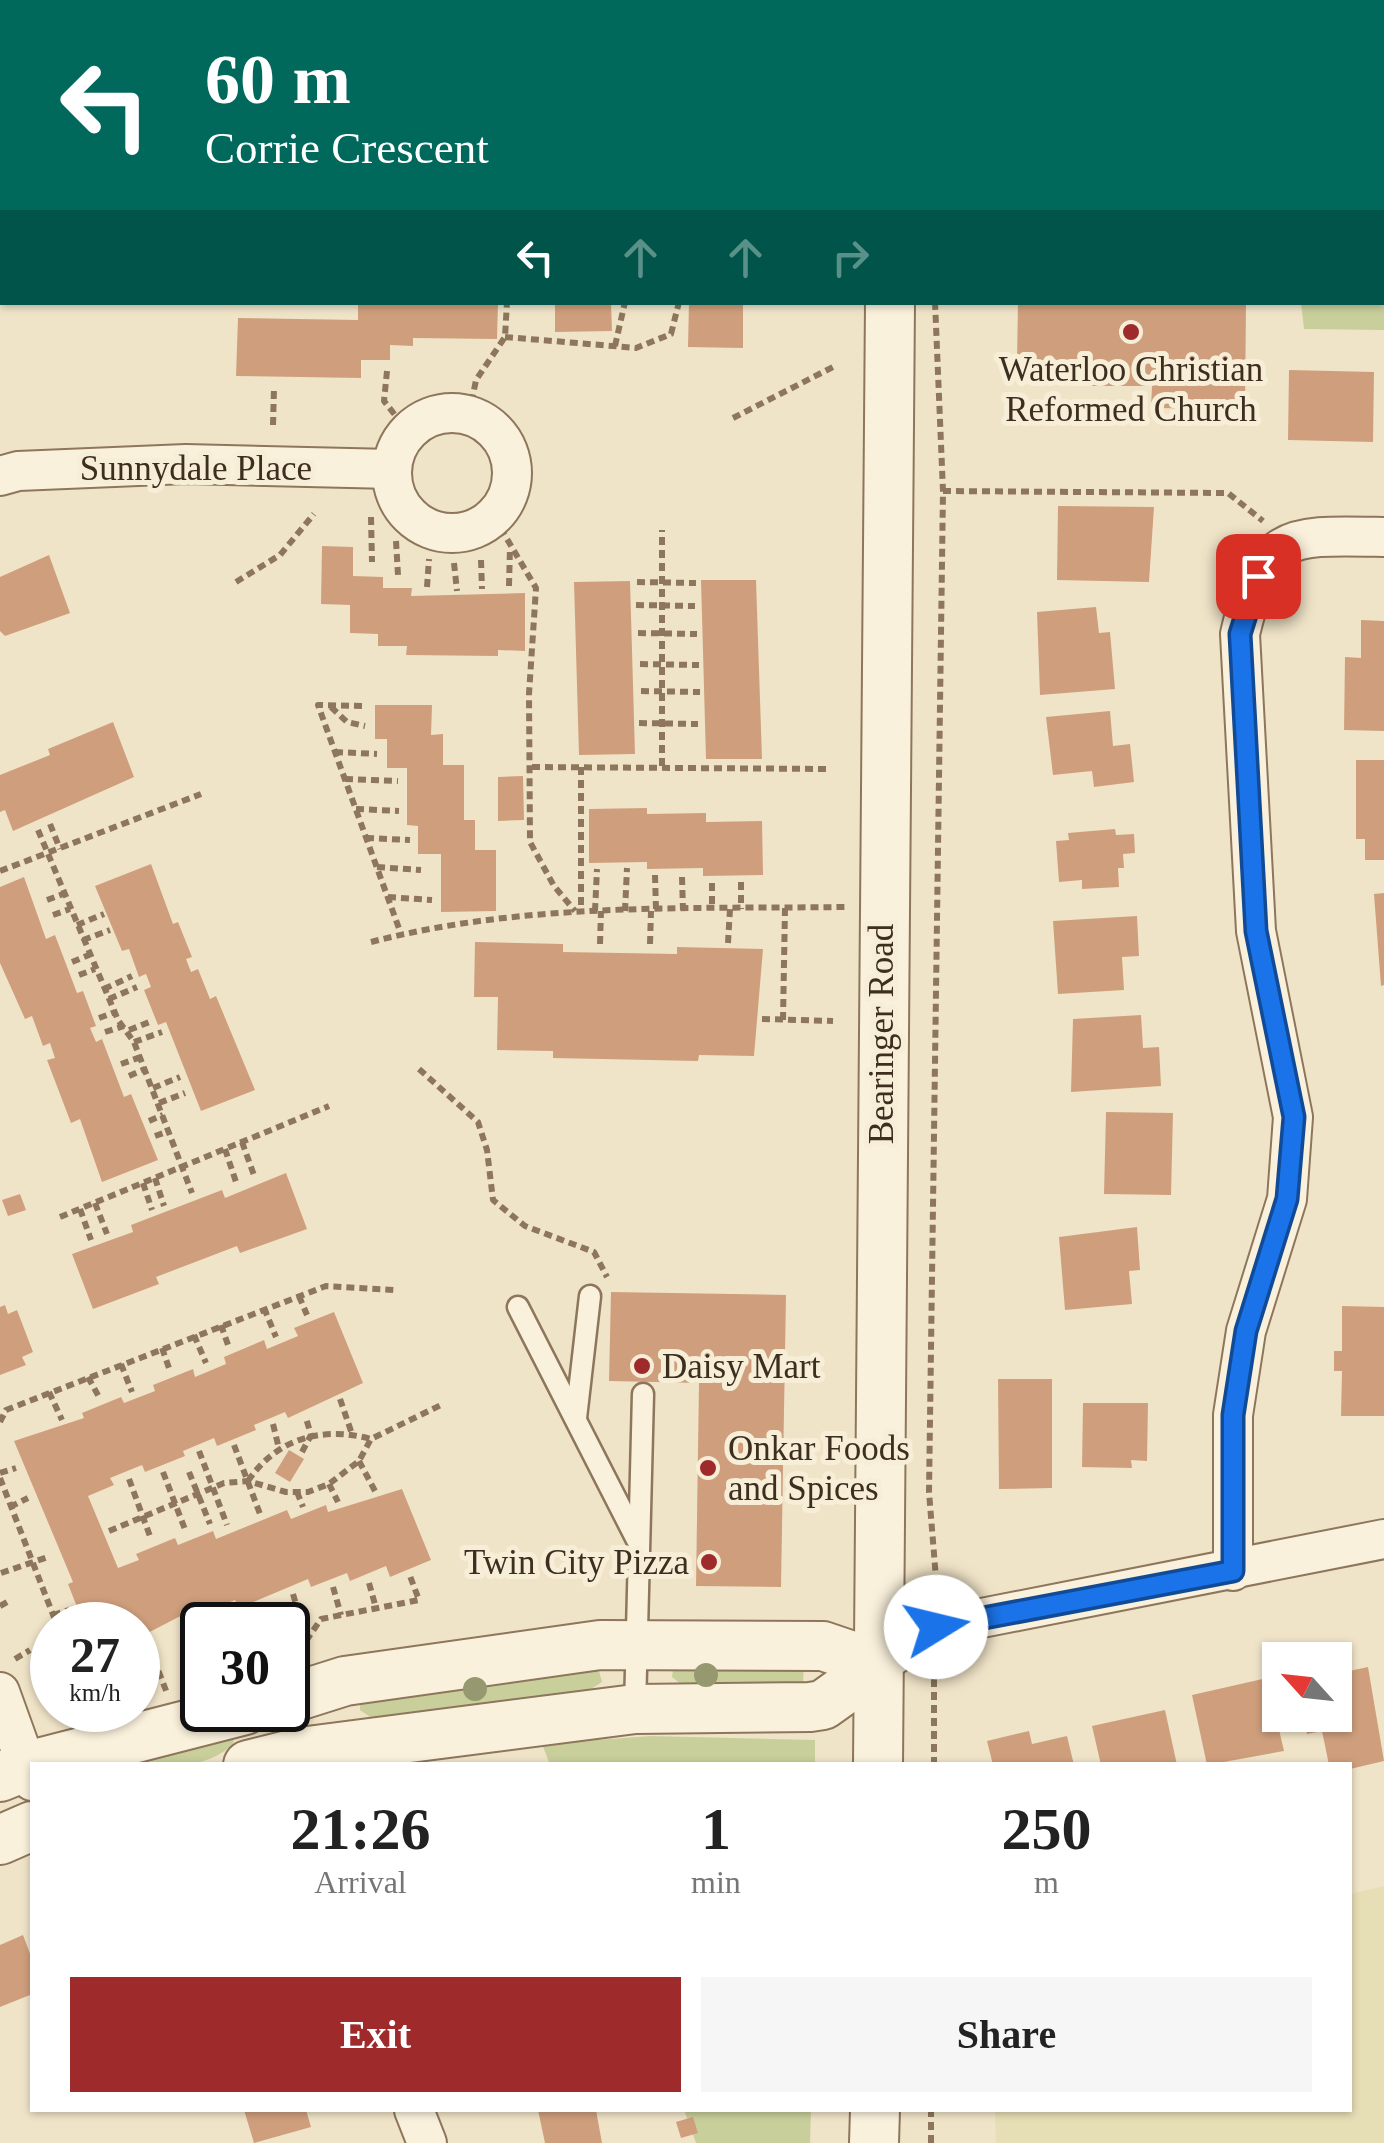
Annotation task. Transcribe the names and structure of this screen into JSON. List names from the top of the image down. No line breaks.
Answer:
{"streets":{"street":["Sunnydale Place","Bearinger Road"]},"places":["Waterloo Christian Reformed Church","Daisy Mart","Onkar Foods and Spices","Twin City Pizza"],"north":"top left","page":{"turn":["60 m","Corrie Crescent"],"speed":"27 km/h","limit":"30","eta":["21:26","Arrival","1","min","250","m"],"buttons":["Exit","Share"]}}
